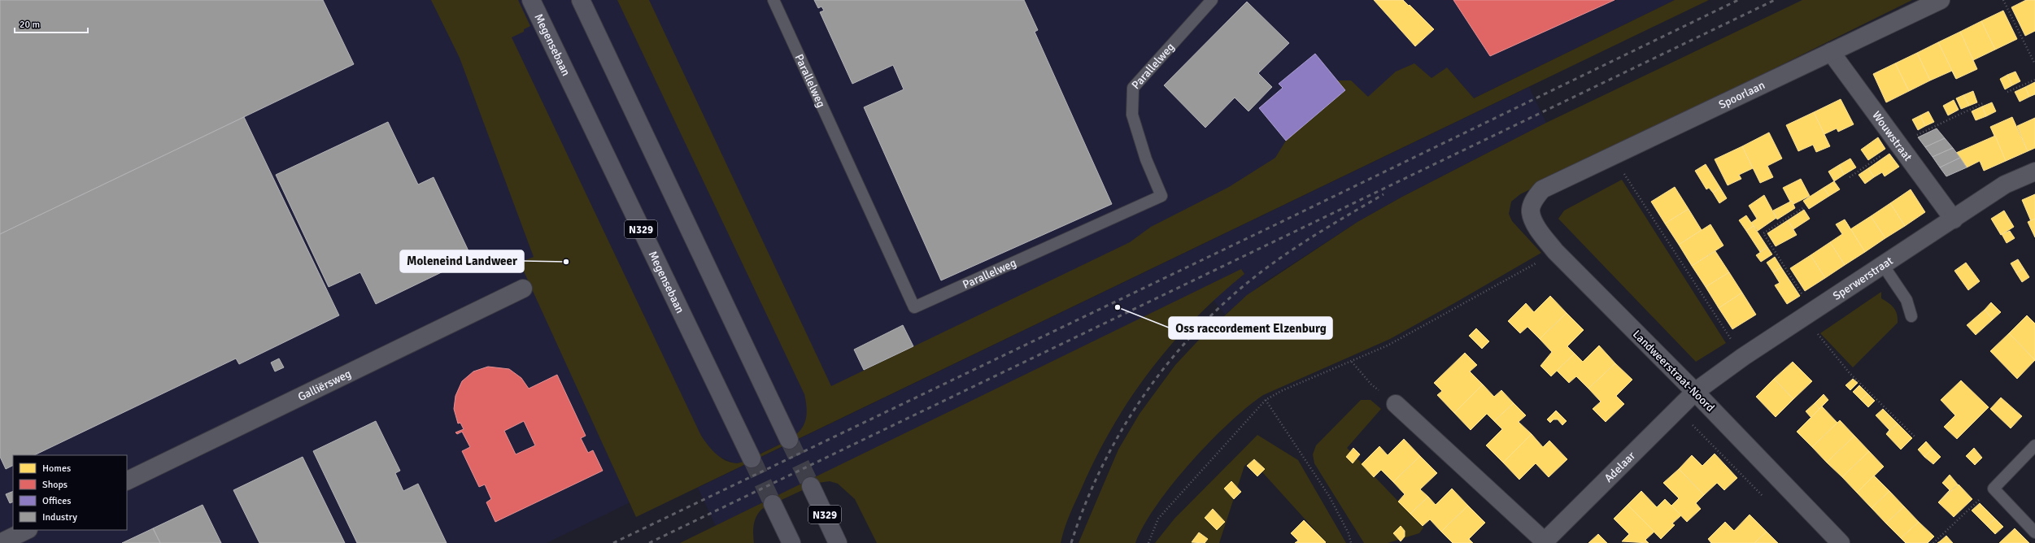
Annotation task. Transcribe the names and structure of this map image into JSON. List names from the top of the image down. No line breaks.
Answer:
{"streets":{"main road":["Megensebaan","N329"],"street":["Spoorlaan","Wouwstraat","Sperwerstraat","Landweerstraat-Noord","Galliërsweg","Adelaar"],"lane":["Parallelweg"]},"crossings":[["Spoorlaan","Wouwstraat"],["Spoorlaan","Landweerstraat-Noord"],["Wouwstraat","Sperwerstraat"],["Sperwerstraat","Landweerstraat-Noord"],["Sperwerstraat","Adelaar"],["Landweerstraat-Noord","Adelaar"]],"places":["Moleneind Landweer","Oss raccordement Elzenburg"],"legend":["Homes","Shops","Offices","Industry"],"scale_bar":"20 m"}
